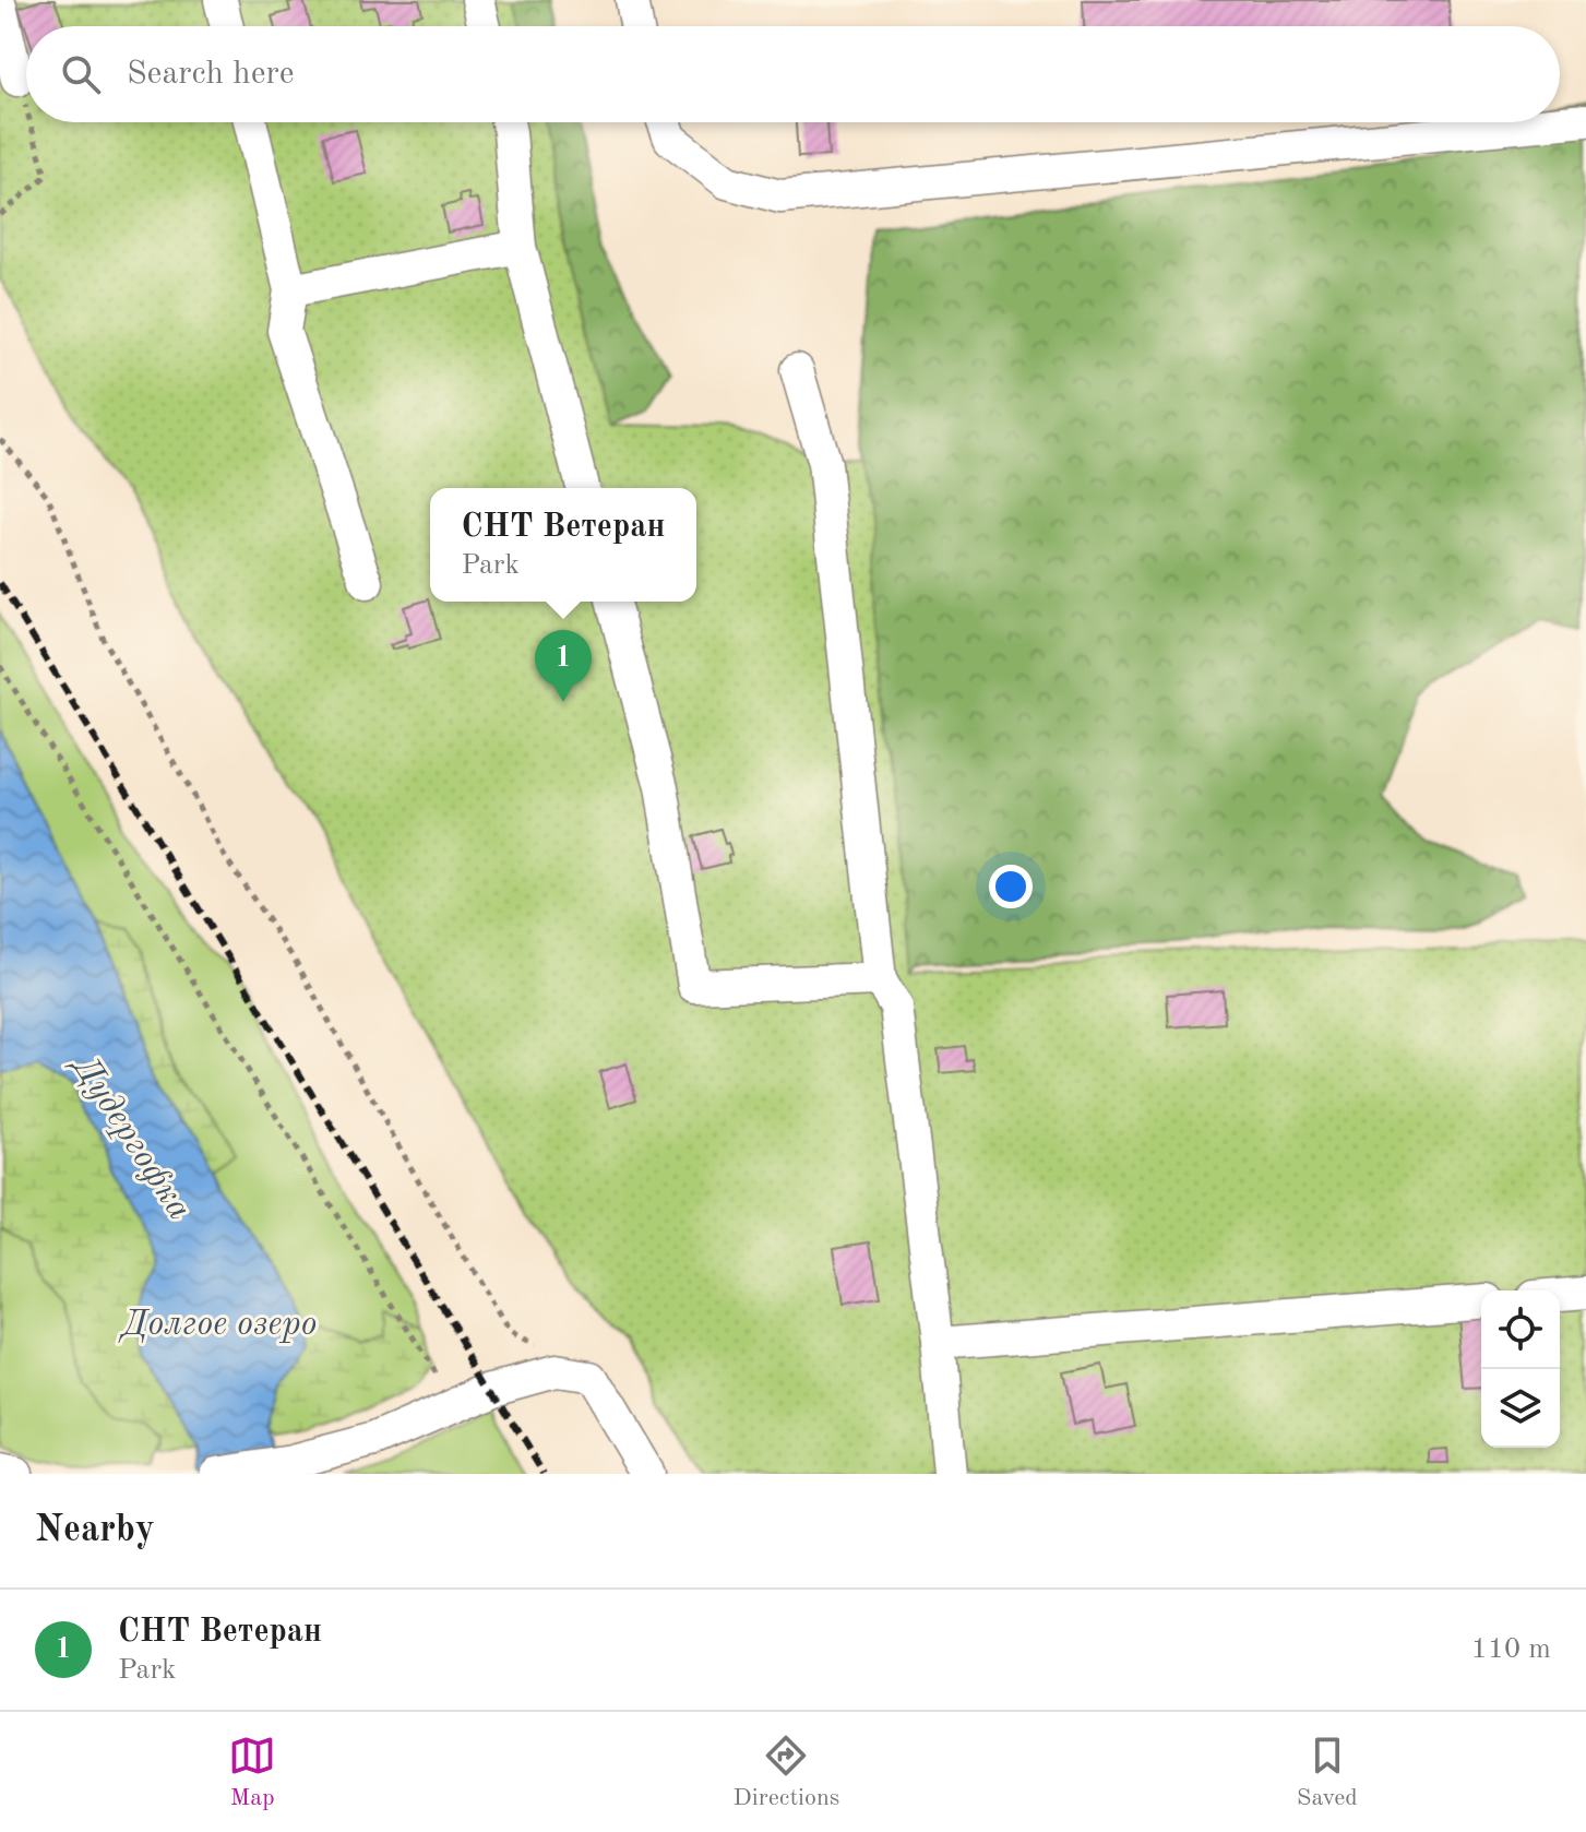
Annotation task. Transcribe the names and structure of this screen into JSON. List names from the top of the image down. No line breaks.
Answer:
{"water":["Дудергофка","Долгое озеро"],"page":{"search":"Search here","popup":["СНТ Ветеран","Park"],"pins":"1","heading":"Nearby","list":[{"mark":"1","name":"СНТ Ветеран","note":"Park","value":"110 m"}],"nav":["Map","Directions","Saved"]}}
